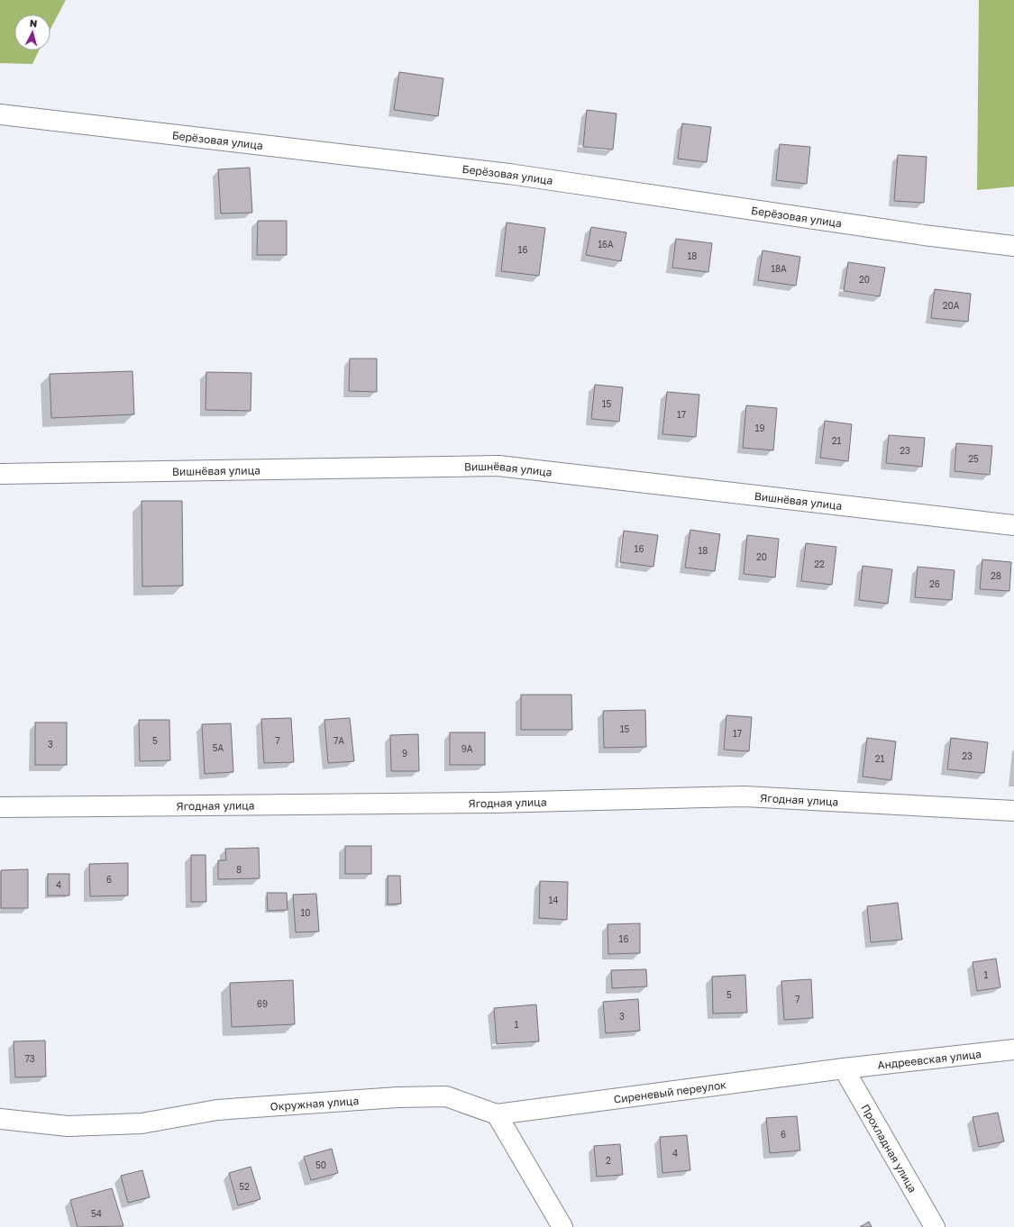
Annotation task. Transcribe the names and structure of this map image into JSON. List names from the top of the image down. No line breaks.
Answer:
{"streets":{"street":["Берёзовая улица","Вишнёвая улица","Ягодная улица","Андреевская улица","Сиреневый переулок","Окружная улица","Прохладная улица"]},"crossings":[["Андреевская улица","Сиреневый переулок"],["Андреевская улица","Прохладная улица"],["Сиреневый переулок","Окружная улица"],["Сиреневый переулок","Прохладная улица"]],"house_numbers":["16А","16","18","18А","20","20А","15","17","19","21","23","25","16","18","20","22","28","26","15","17","5","7","7А","3","5А","9А","9","23","21","8","6","4","14","10","16","1","5","7","69","3","1","73","6","4","2","50","52","54"],"north":"top"}
